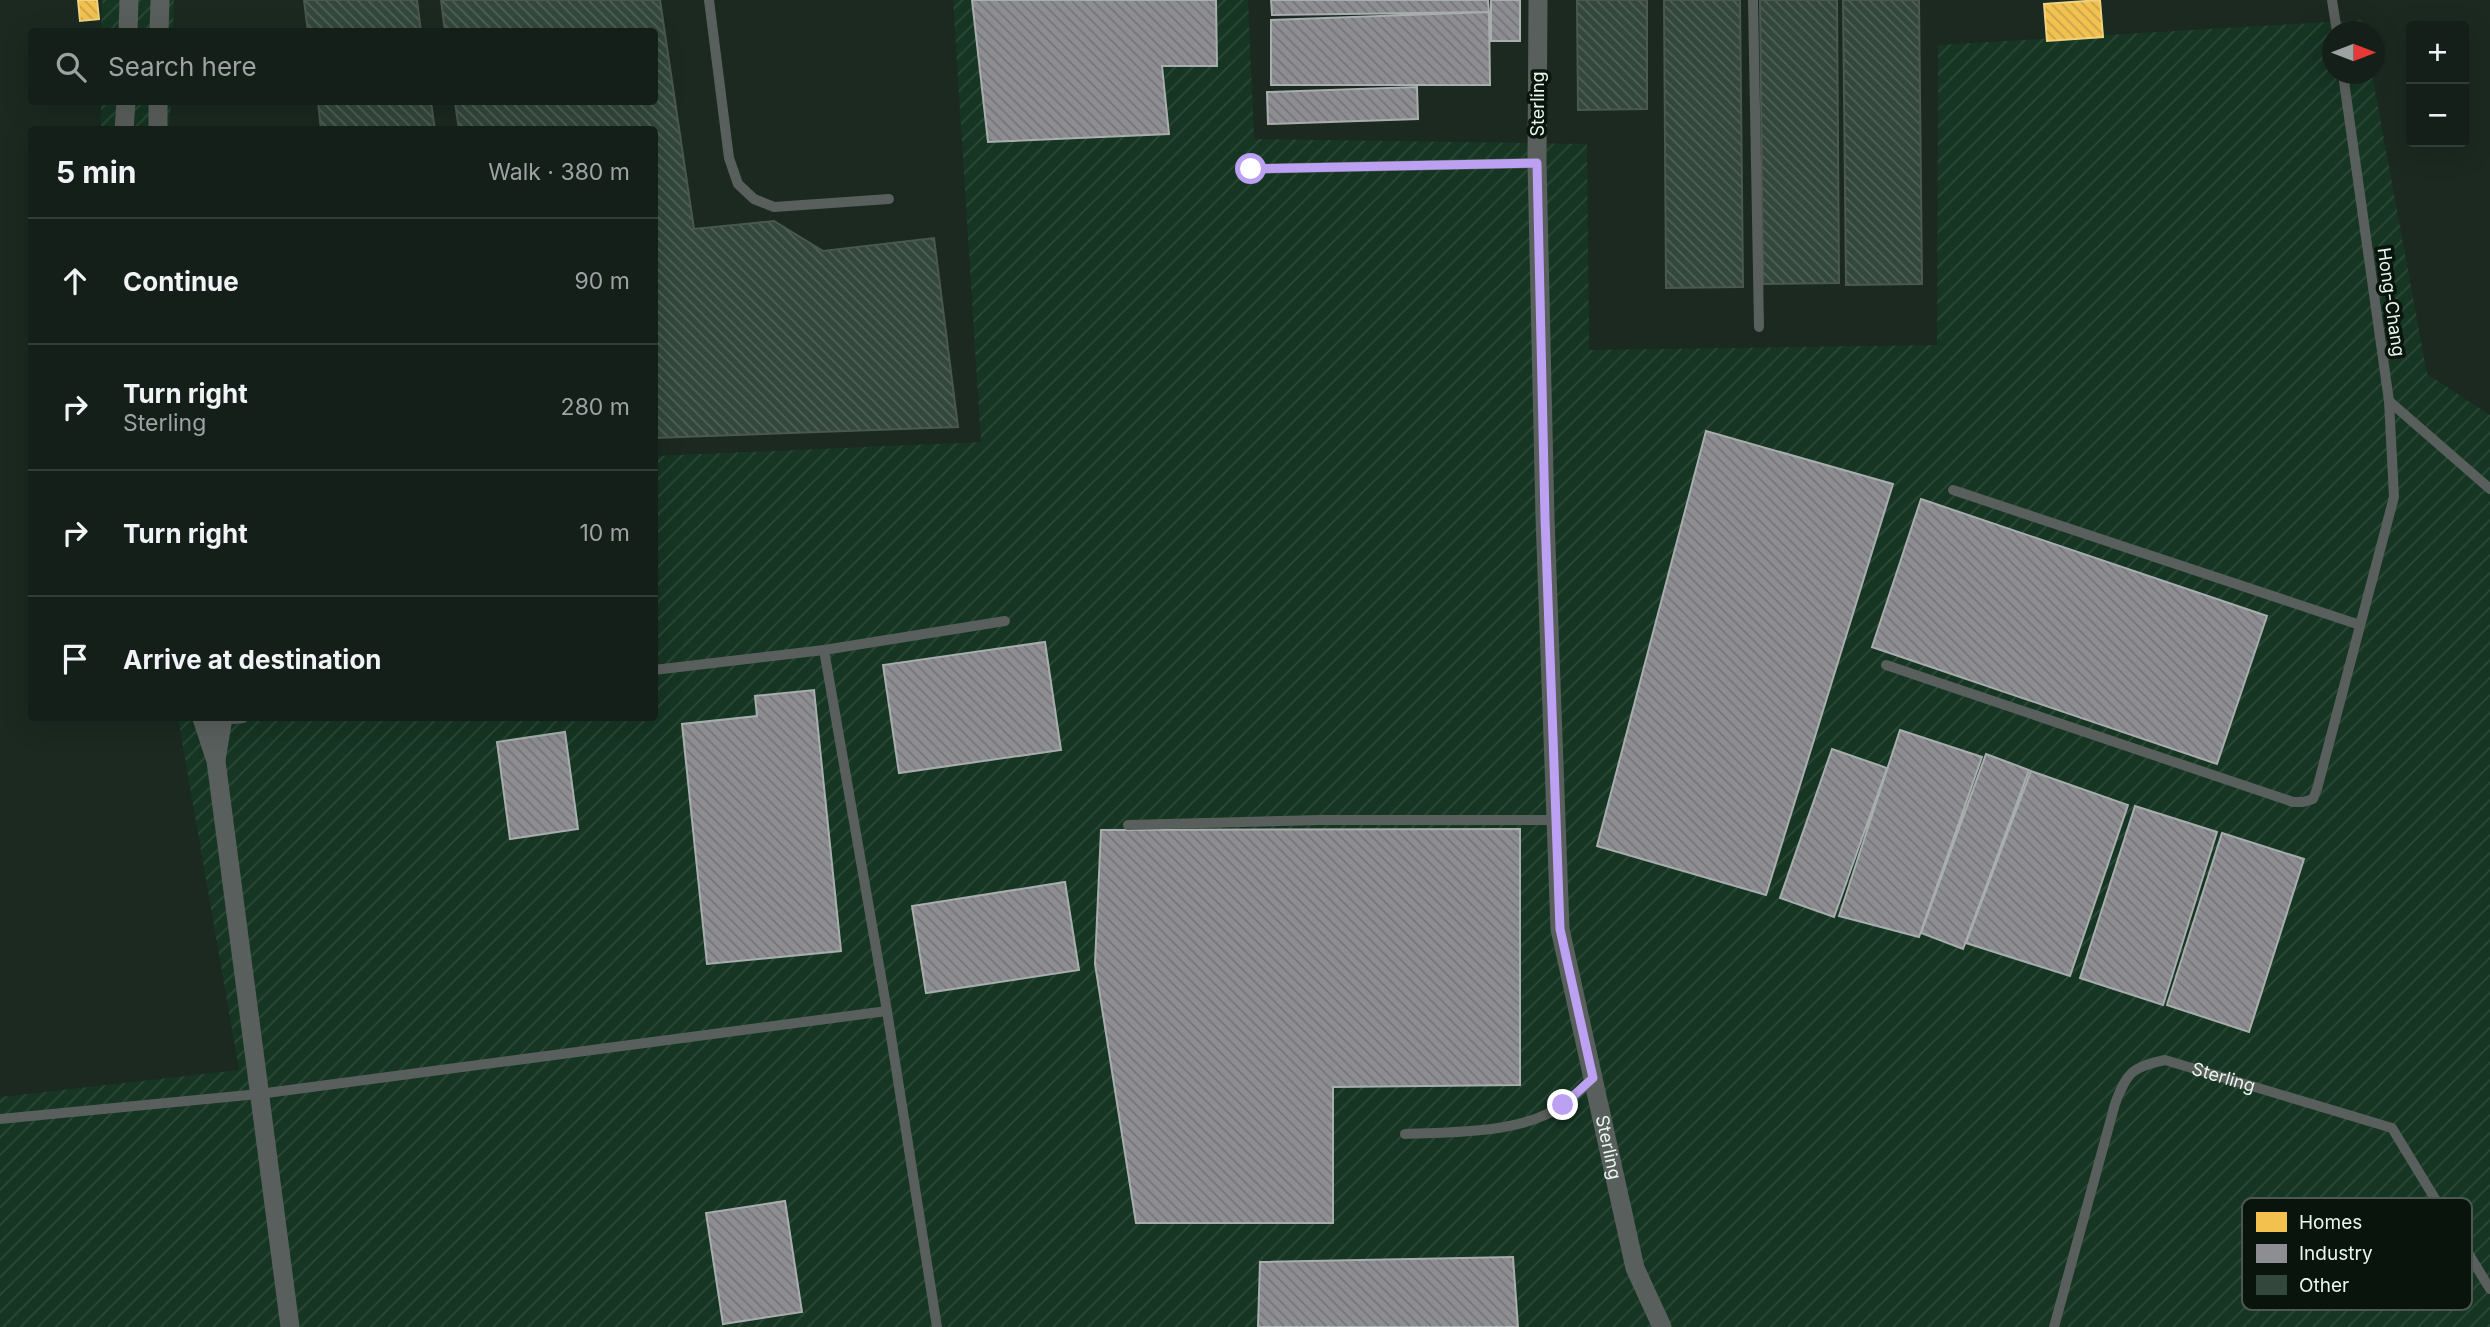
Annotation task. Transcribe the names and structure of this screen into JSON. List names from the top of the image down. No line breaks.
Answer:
{"streets":{"street":["Sterling"],"lane":["Hong-Chang"]},"legend":["Homes","Industry","Other"],"north":"right","page":{"map_buttons":["+","−"],"search":"Search here","heading":["5 min","Walk · 380 m"],"list":[["Continue","90 m"],["Turn right","Sterling","280 m"],["Turn right","10 m"],"Arrive at destination"]}}
